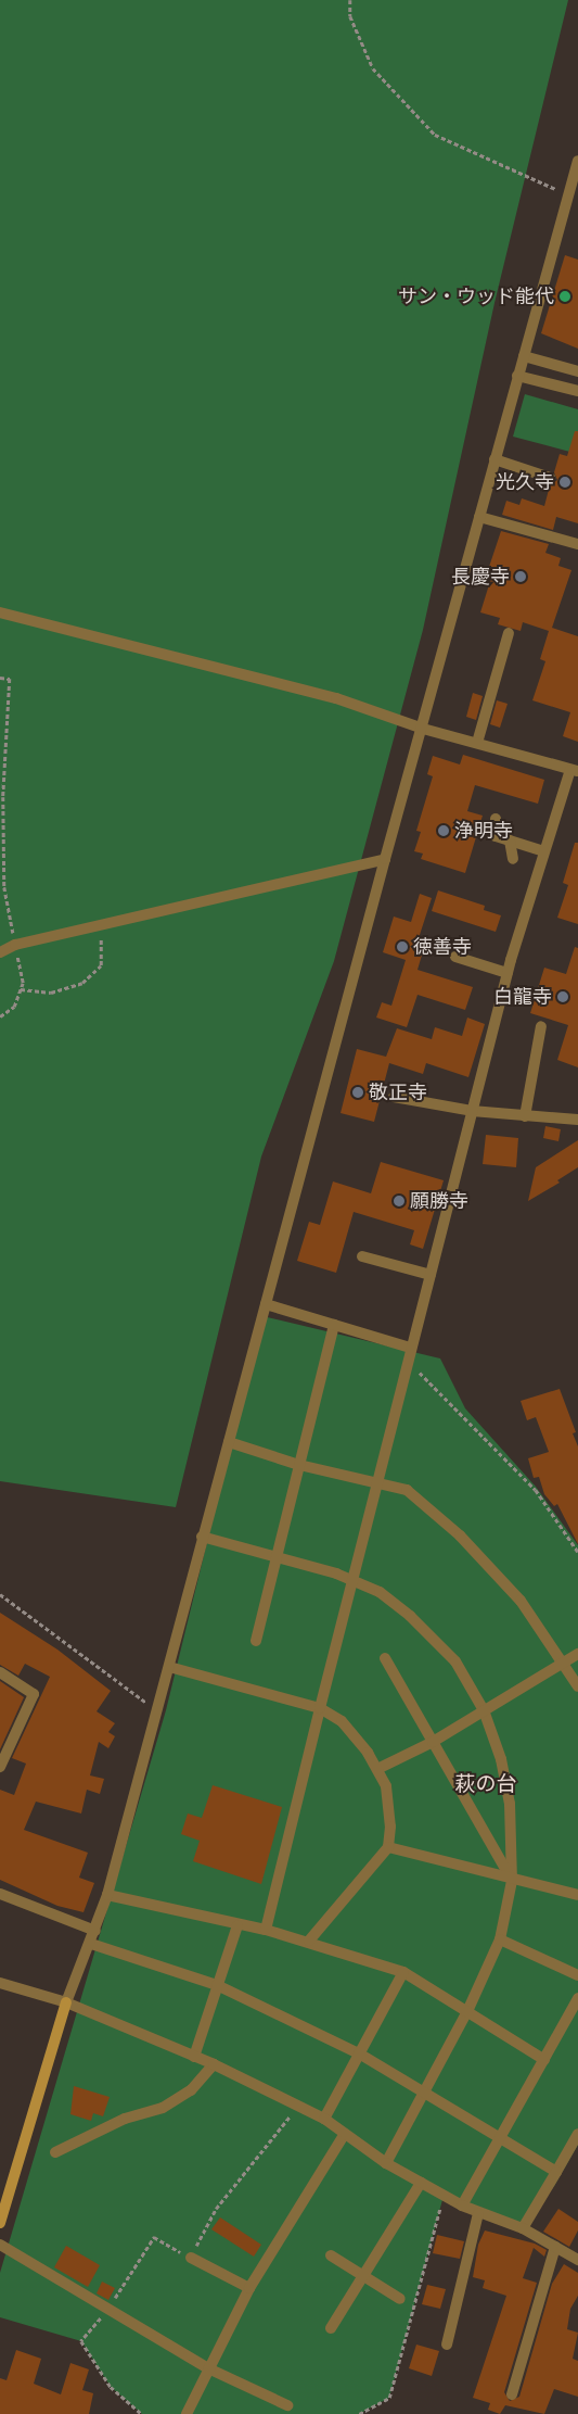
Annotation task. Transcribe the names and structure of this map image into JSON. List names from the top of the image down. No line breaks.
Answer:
{"districts":["萩の台"],"places":["サン・ウッド能代","光久寺","長慶寺","浄明寺","徳善寺","白龍寺","敬正寺","願勝寺"]}
